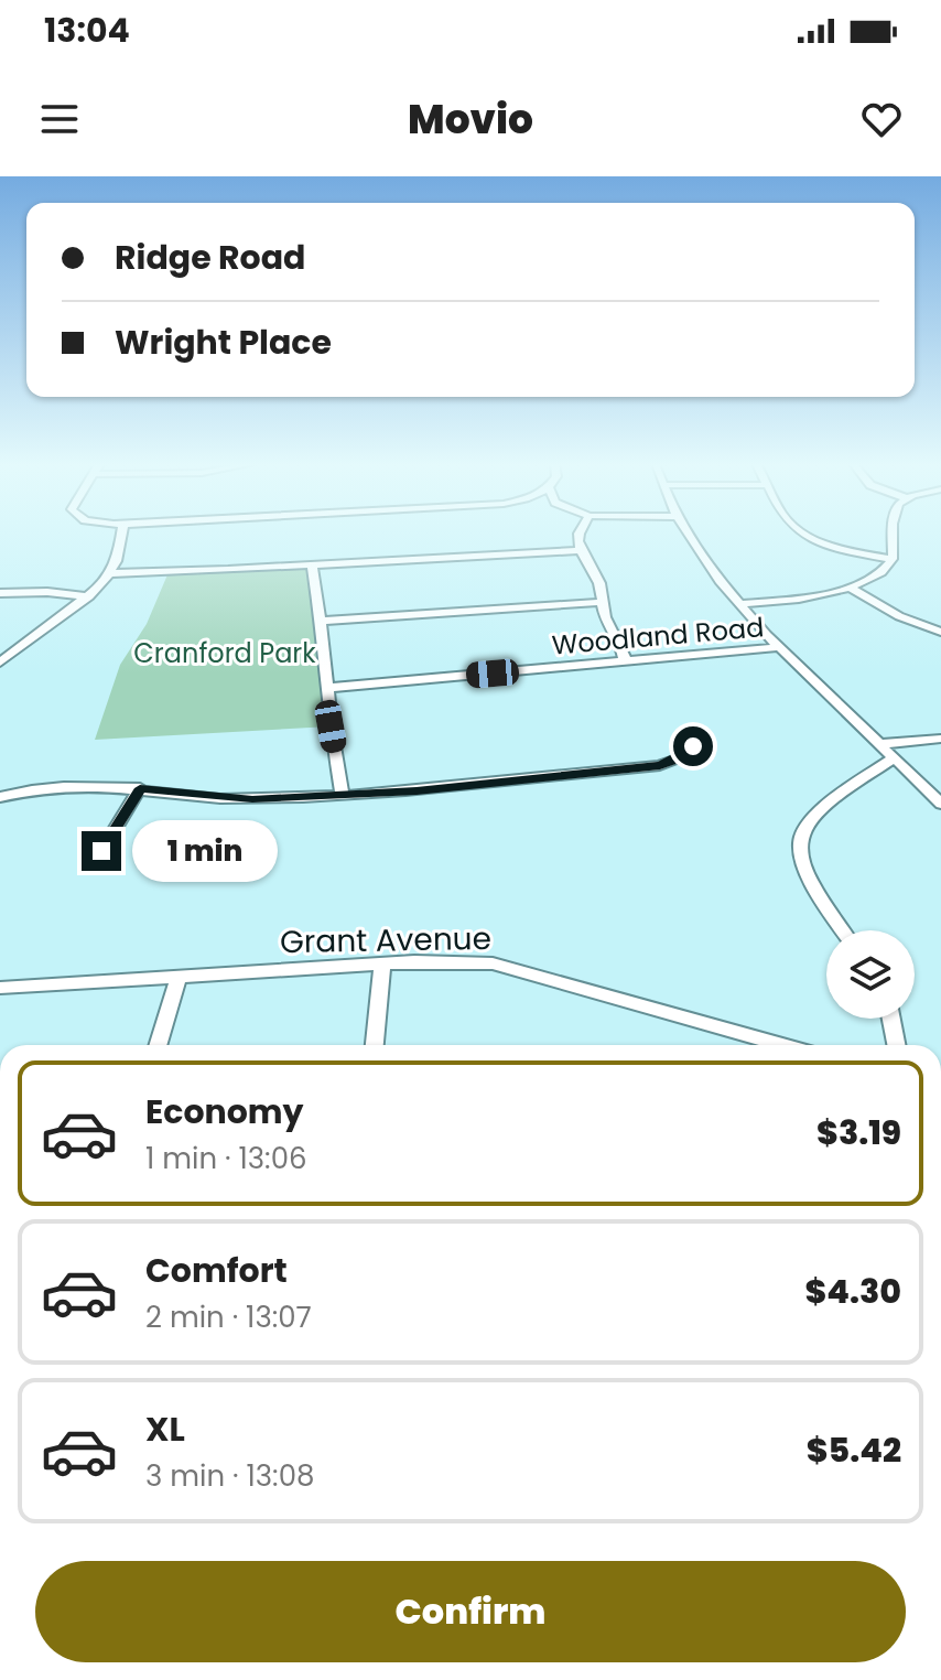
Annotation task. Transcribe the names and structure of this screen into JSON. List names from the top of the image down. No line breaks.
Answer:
{"streets":{"street":["Woodland Road","Grant Avenue"]},"parks":["Cranford Park"],"page":{"status":"13:04","header":"Movio","banner":["Ridge Road","Wright Place"],"bubble":"1 min","list":[{"name":"Economy","note":"1 min · 13:06","value":"$3.19"},{"name":"Comfort","note":"2 min · 13:07","value":"$4.30"},{"name":"XL","note":"3 min · 13:08","value":"$5.42"}],"buttons":"Confirm"}}
